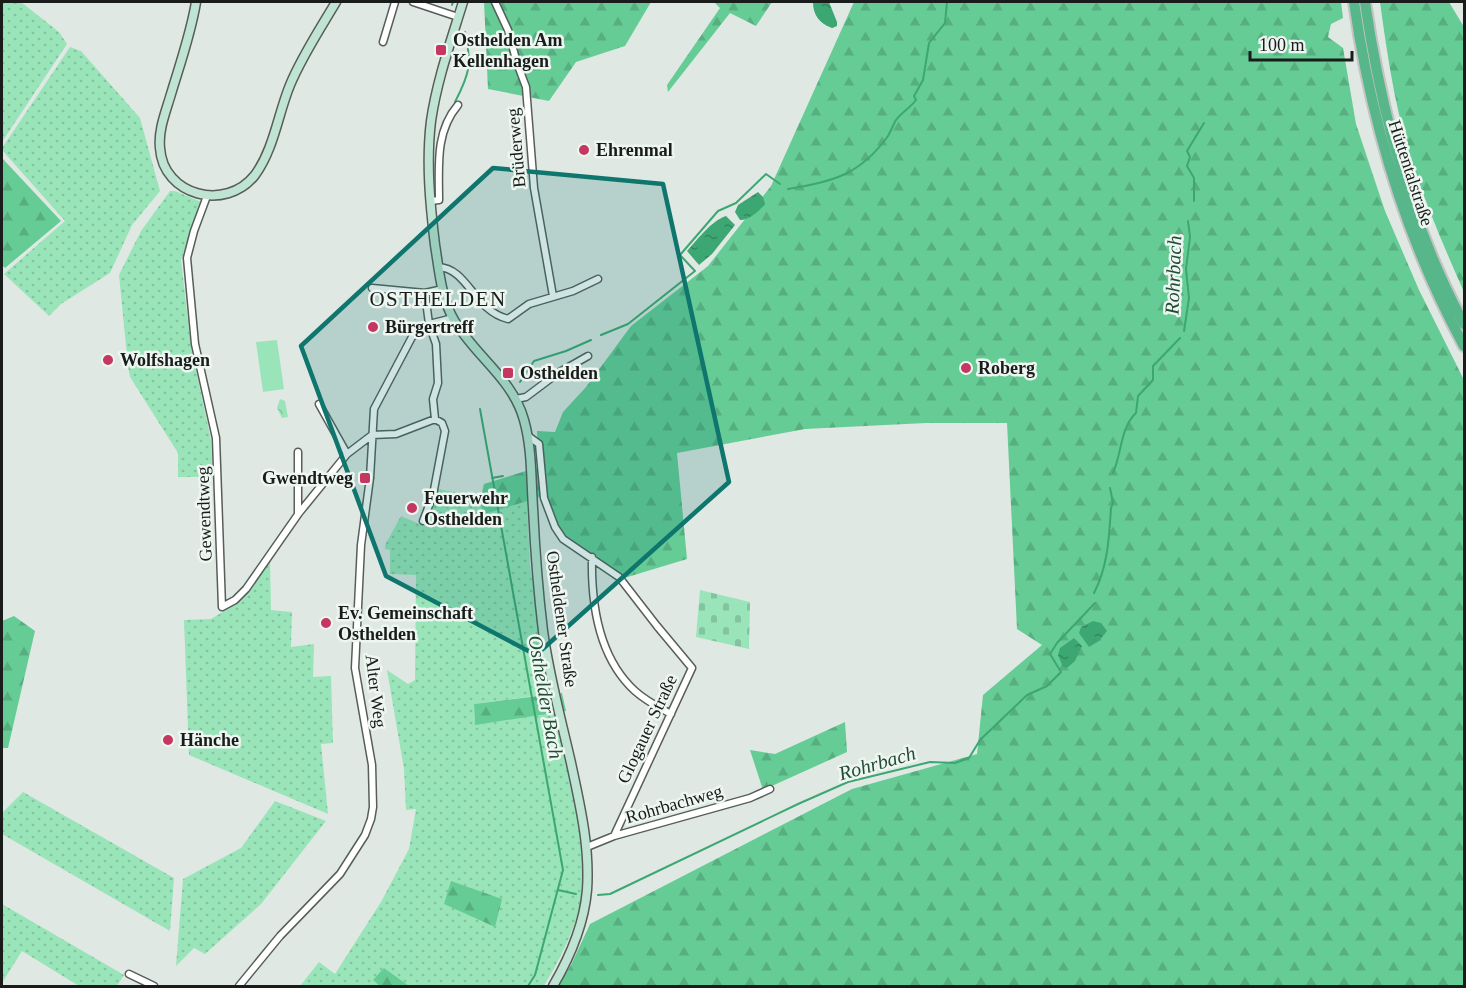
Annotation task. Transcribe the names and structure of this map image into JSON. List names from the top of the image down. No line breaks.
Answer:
{"streets":{"highway":["Hüttentalstraße"],"main road":["Ostheldener Straße"],"street":["Brüderweg","Gewendtweg","Alter Weg","Glogauer Straße","Rohrbachweg"]},"crossings":[["Gewendtweg","Alter Weg"],["Ostheldener Straße","Rohrbachweg"],["Glogauer Straße","Rohrbachweg"]],"districts":["OSTHELDEN"],"water":["Rohrbach","Osthelder Bach"],"places":{"transit":["Osthelden Am Kellenhagen","Osthelden","Gwendtweg"],"other":["Ehrenmal","Bürgertreff","Wolfshagen","Roberg","Feuerwehr Osthelden","Ev. Gemeinschaft Osthelden","Hänche"]},"scale_bar":"100 m"}
